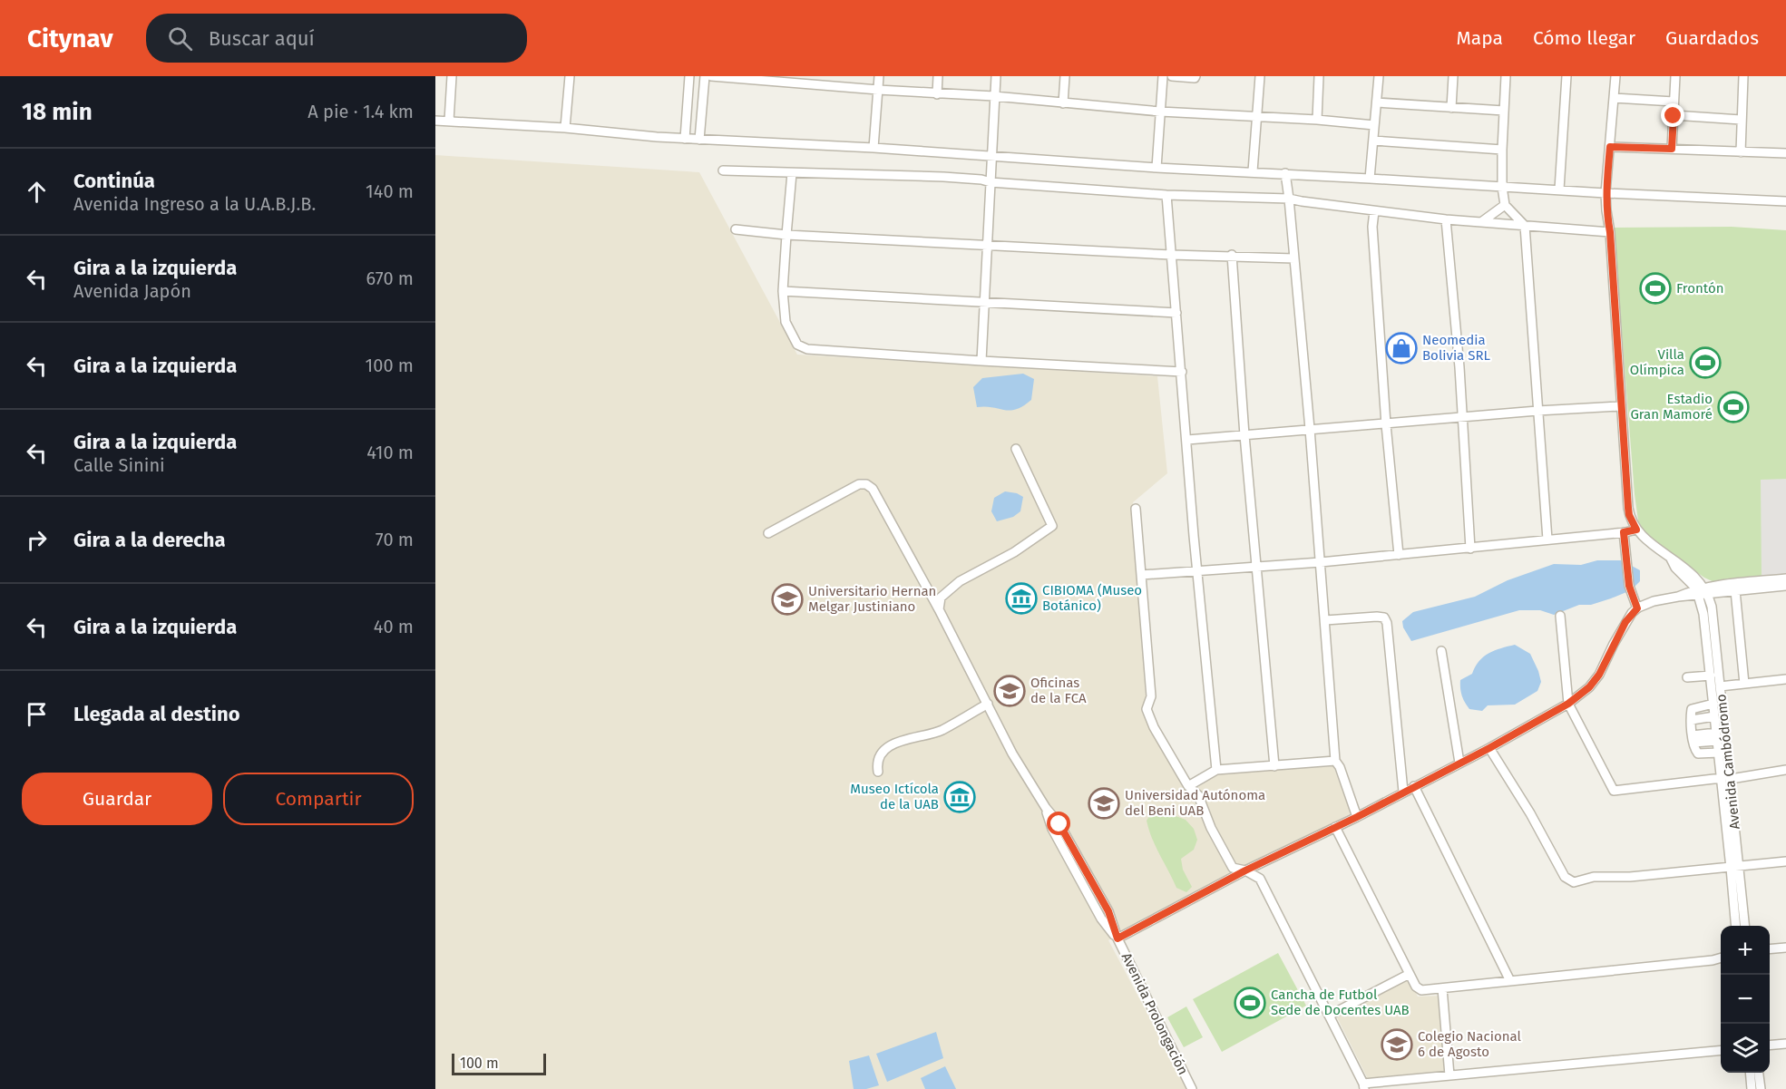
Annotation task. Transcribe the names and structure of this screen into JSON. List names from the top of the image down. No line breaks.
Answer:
{"streets":{"street":["Avenida Cambódromo","Avenida Prolongación"]},"places":{"sports":["Frontón","Villa Olímpica","Estadio Gran Mamoré","Cancha de Futbol Sede de Docentes UAB"],"shop":["Neomedia Bolivia SRL"],"museum":["CIBIOMA (Museo Botánico)","Museo Ictícola de la UAB"],"school or university":["Universitario Hernan Melgar Justiniano","Oficinas de la FCA","Universidad Autónoma del Beni UAB","Colegio Nacional 6 de Agosto"]},"scale_bar":"100 m","page":{"header":"Citynav","search":"Buscar aquí","nav":["Mapa","Cómo llegar","Guardados"],"heading":["18 min","A pie · 1.4 km"],"list":[["Continúa","Avenida Ingreso a la U.A.B.J.B.","140 m"],["Gira a la izquierda","Avenida Japón","670 m"],["Gira a la izquierda","100 m"],["Gira a la izquierda","Calle Sinini","410 m"],["Gira a la derecha","70 m"],["Gira a la izquierda","40 m"],"Llegada al destino"],"buttons":["Guardar","Compartir"],"map_buttons":["+","−"],"scale":"100 m"}}
